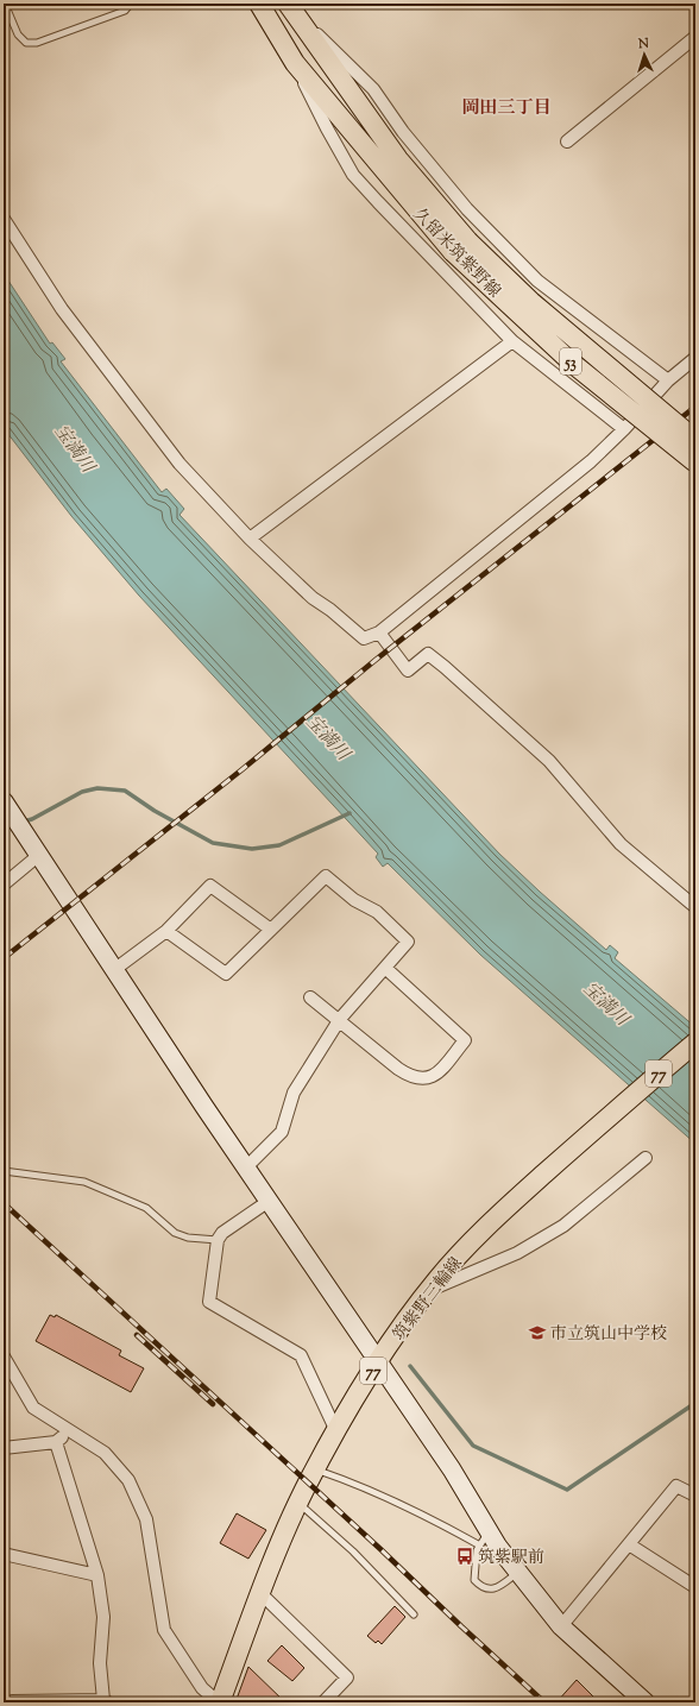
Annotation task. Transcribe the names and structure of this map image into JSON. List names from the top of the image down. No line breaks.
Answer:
{"streets":{"main road":["久留米筑紫野線","53","77","筑紫野三輪線"]},"districts":["岡田三丁目"],"water":["宝満川"],"places":{"school or university":["市立筑山中学校"],"bus stop":["筑紫駅前"]},"north":"top"}
